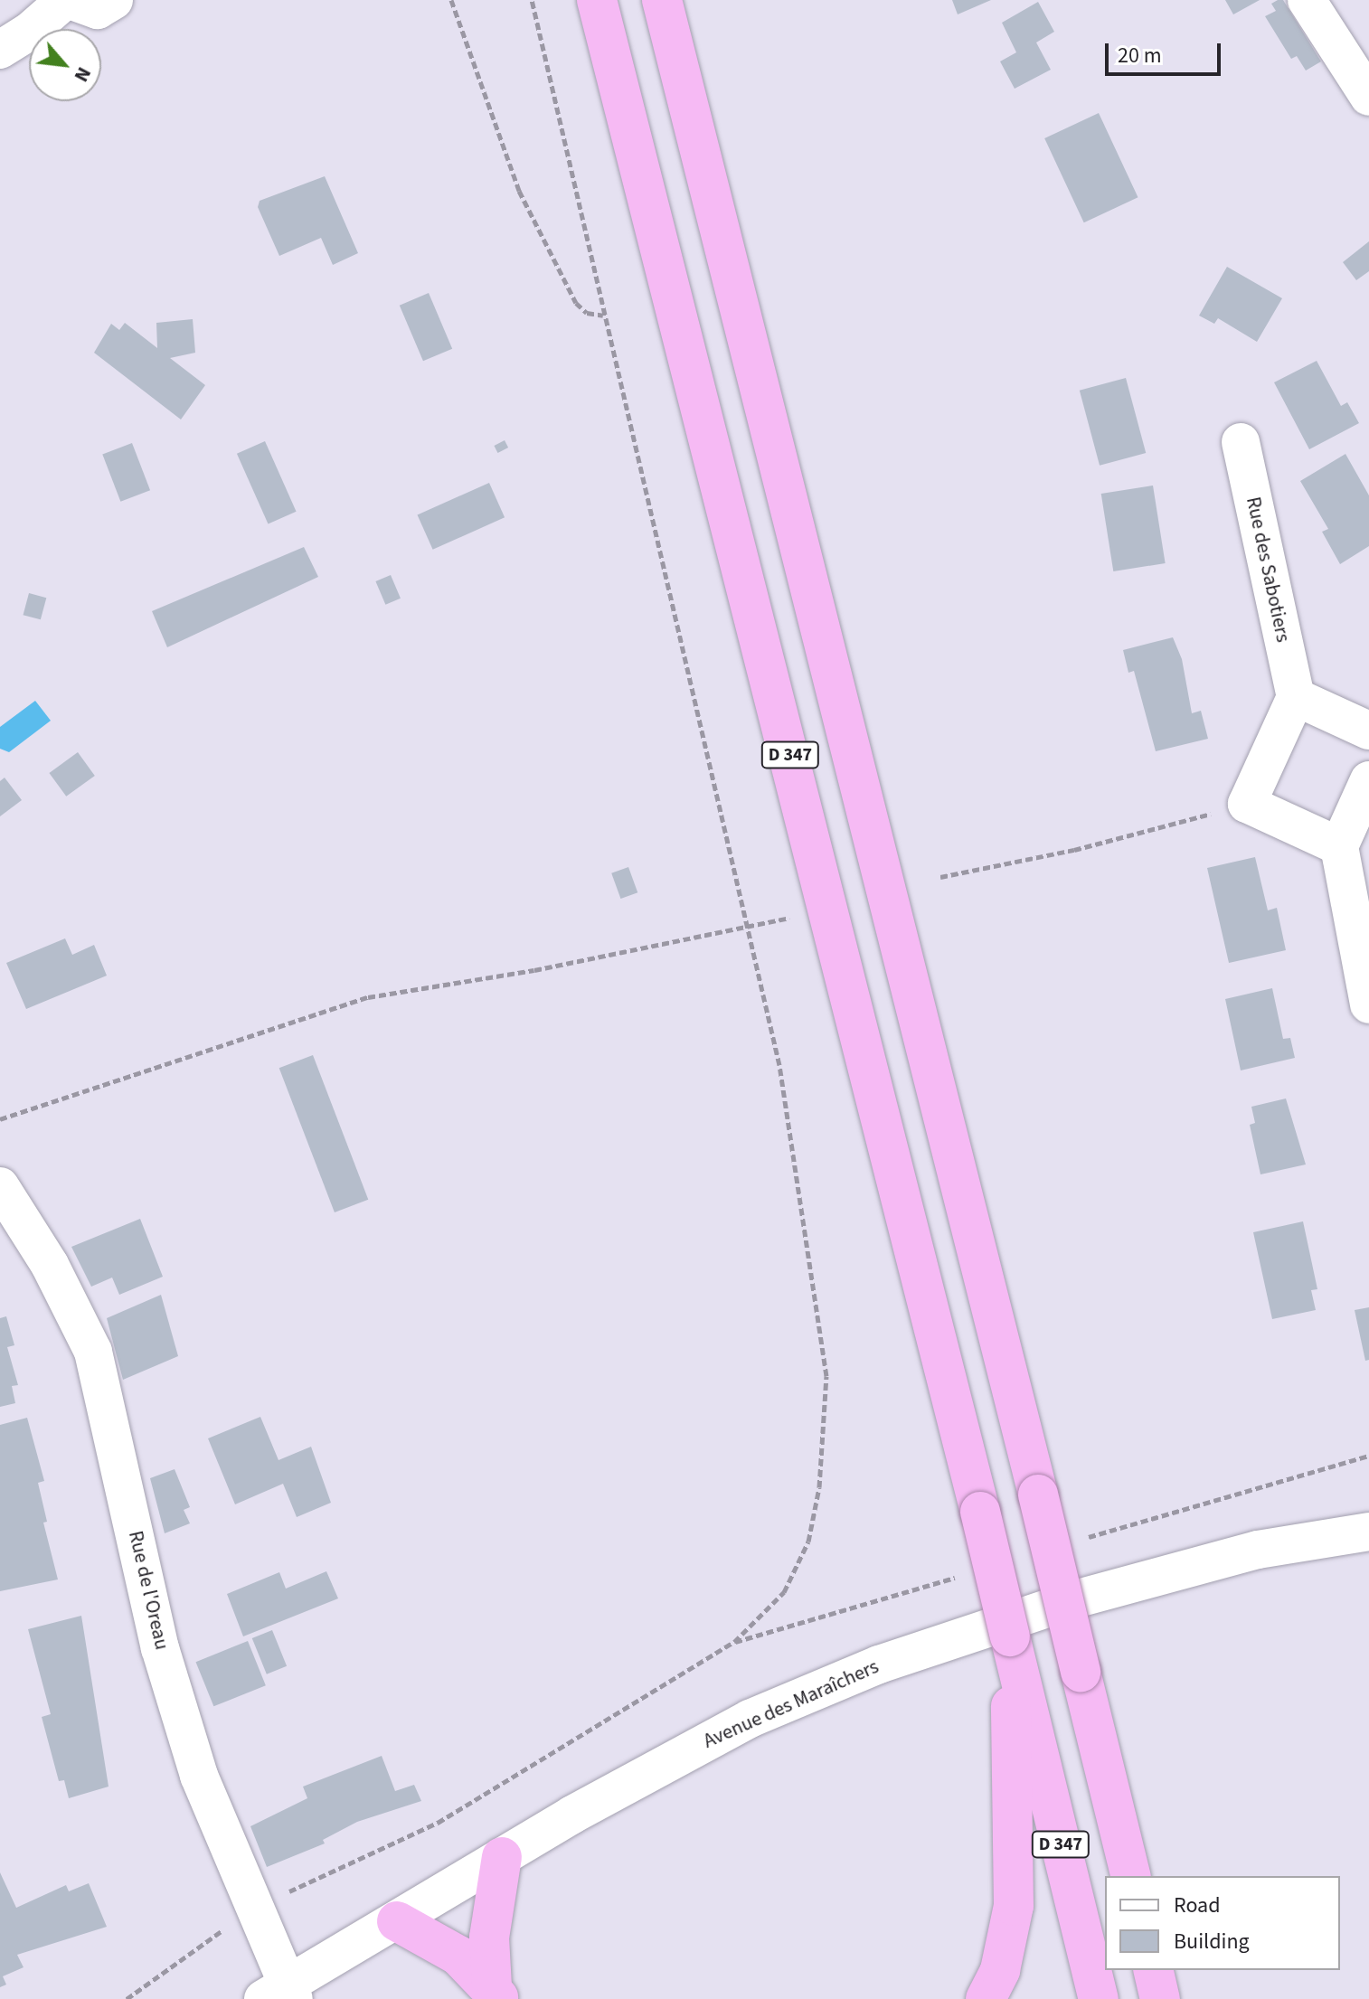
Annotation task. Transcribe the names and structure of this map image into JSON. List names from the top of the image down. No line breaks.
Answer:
{"streets":{"highway":["D 347"],"street":["Rue des Sabotiers","Rue de l'Oreau","Avenue des Maraîchers"]},"crossings":[["Rue de l'Oreau","Avenue des Maraîchers"]],"legend":["Road","Building"],"scale_bar":"20 m","north":"bottom right"}
